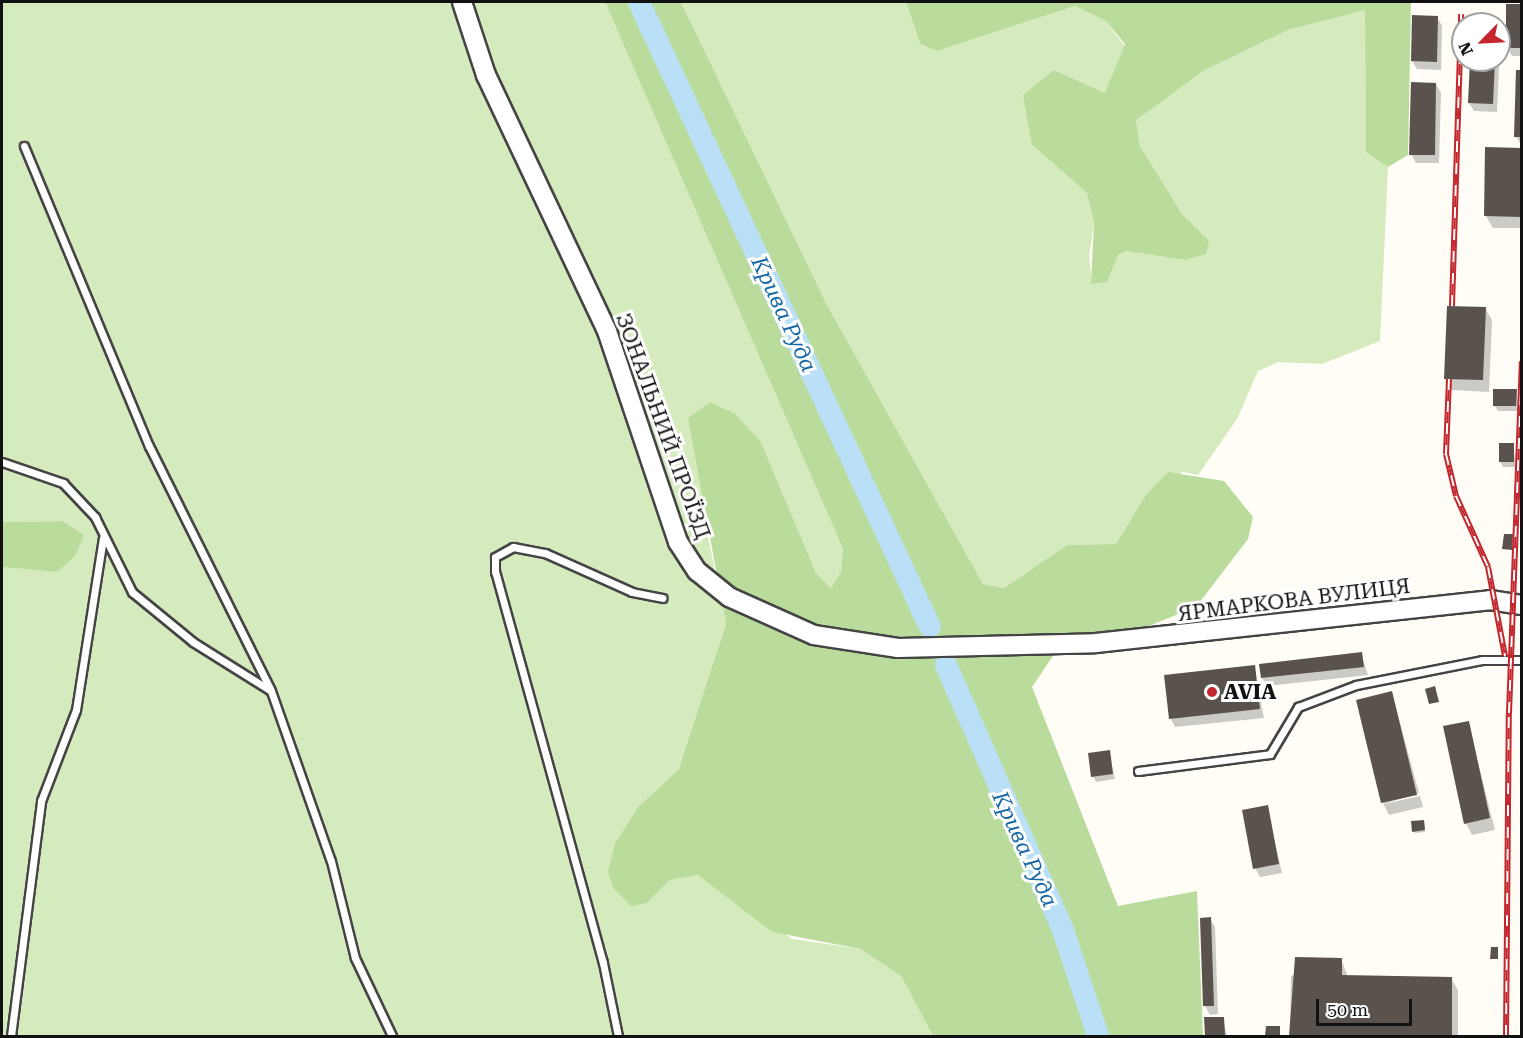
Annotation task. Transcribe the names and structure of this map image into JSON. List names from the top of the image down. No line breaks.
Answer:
{"streets":{"street":["ЗОНАЛЬНИЙ ПРОЇЗД","ЯРМАРКОВА ВУЛИЦЯ"]},"crossings":[["ЗОНАЛЬНИЙ ПРОЇЗД","ЯРМАРКОВА ВУЛИЦЯ"]],"water":["Крива Руда"],"places":["AVIA"],"scale_bar":"50 m","north":"bottom left"}
